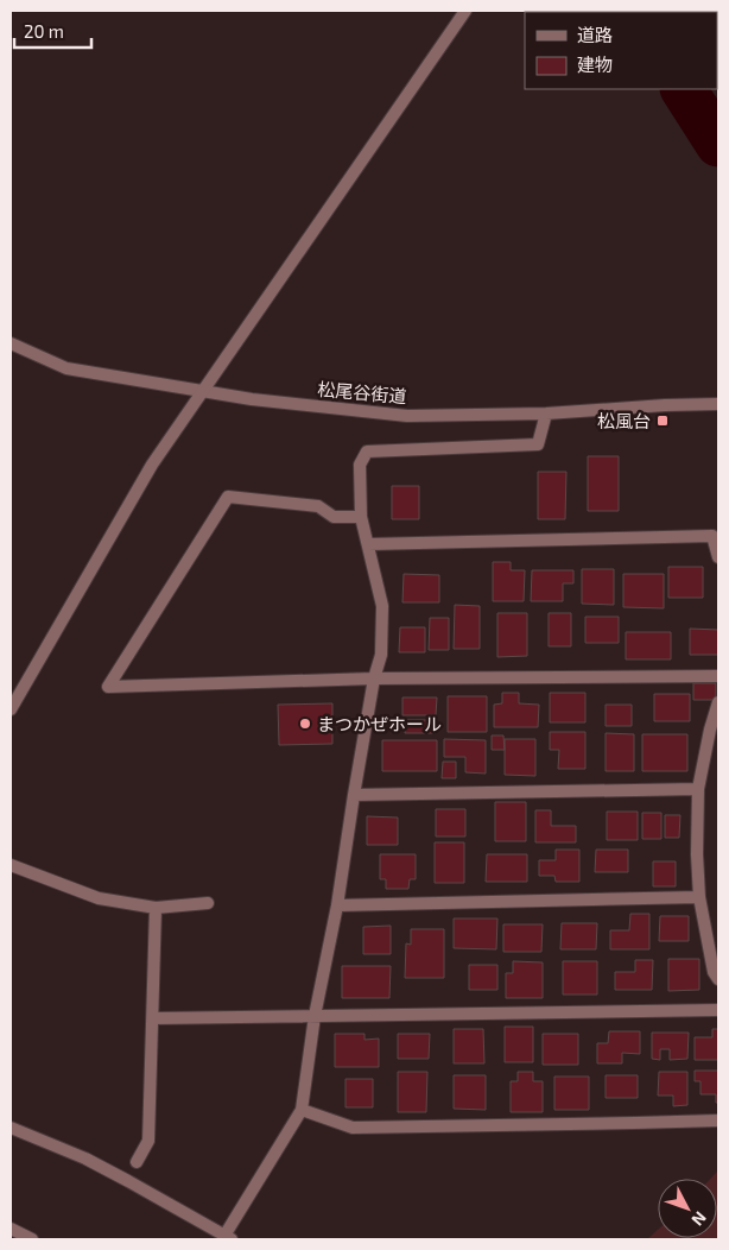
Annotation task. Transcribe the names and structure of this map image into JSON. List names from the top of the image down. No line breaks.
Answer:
{"streets":{"street":["松尾谷街道"]},"places":{"transit":["松風台"],"other":["まつかぜホール"]},"legend":["道路","建物"],"scale_bar":"20 m","north":"bottom right"}
